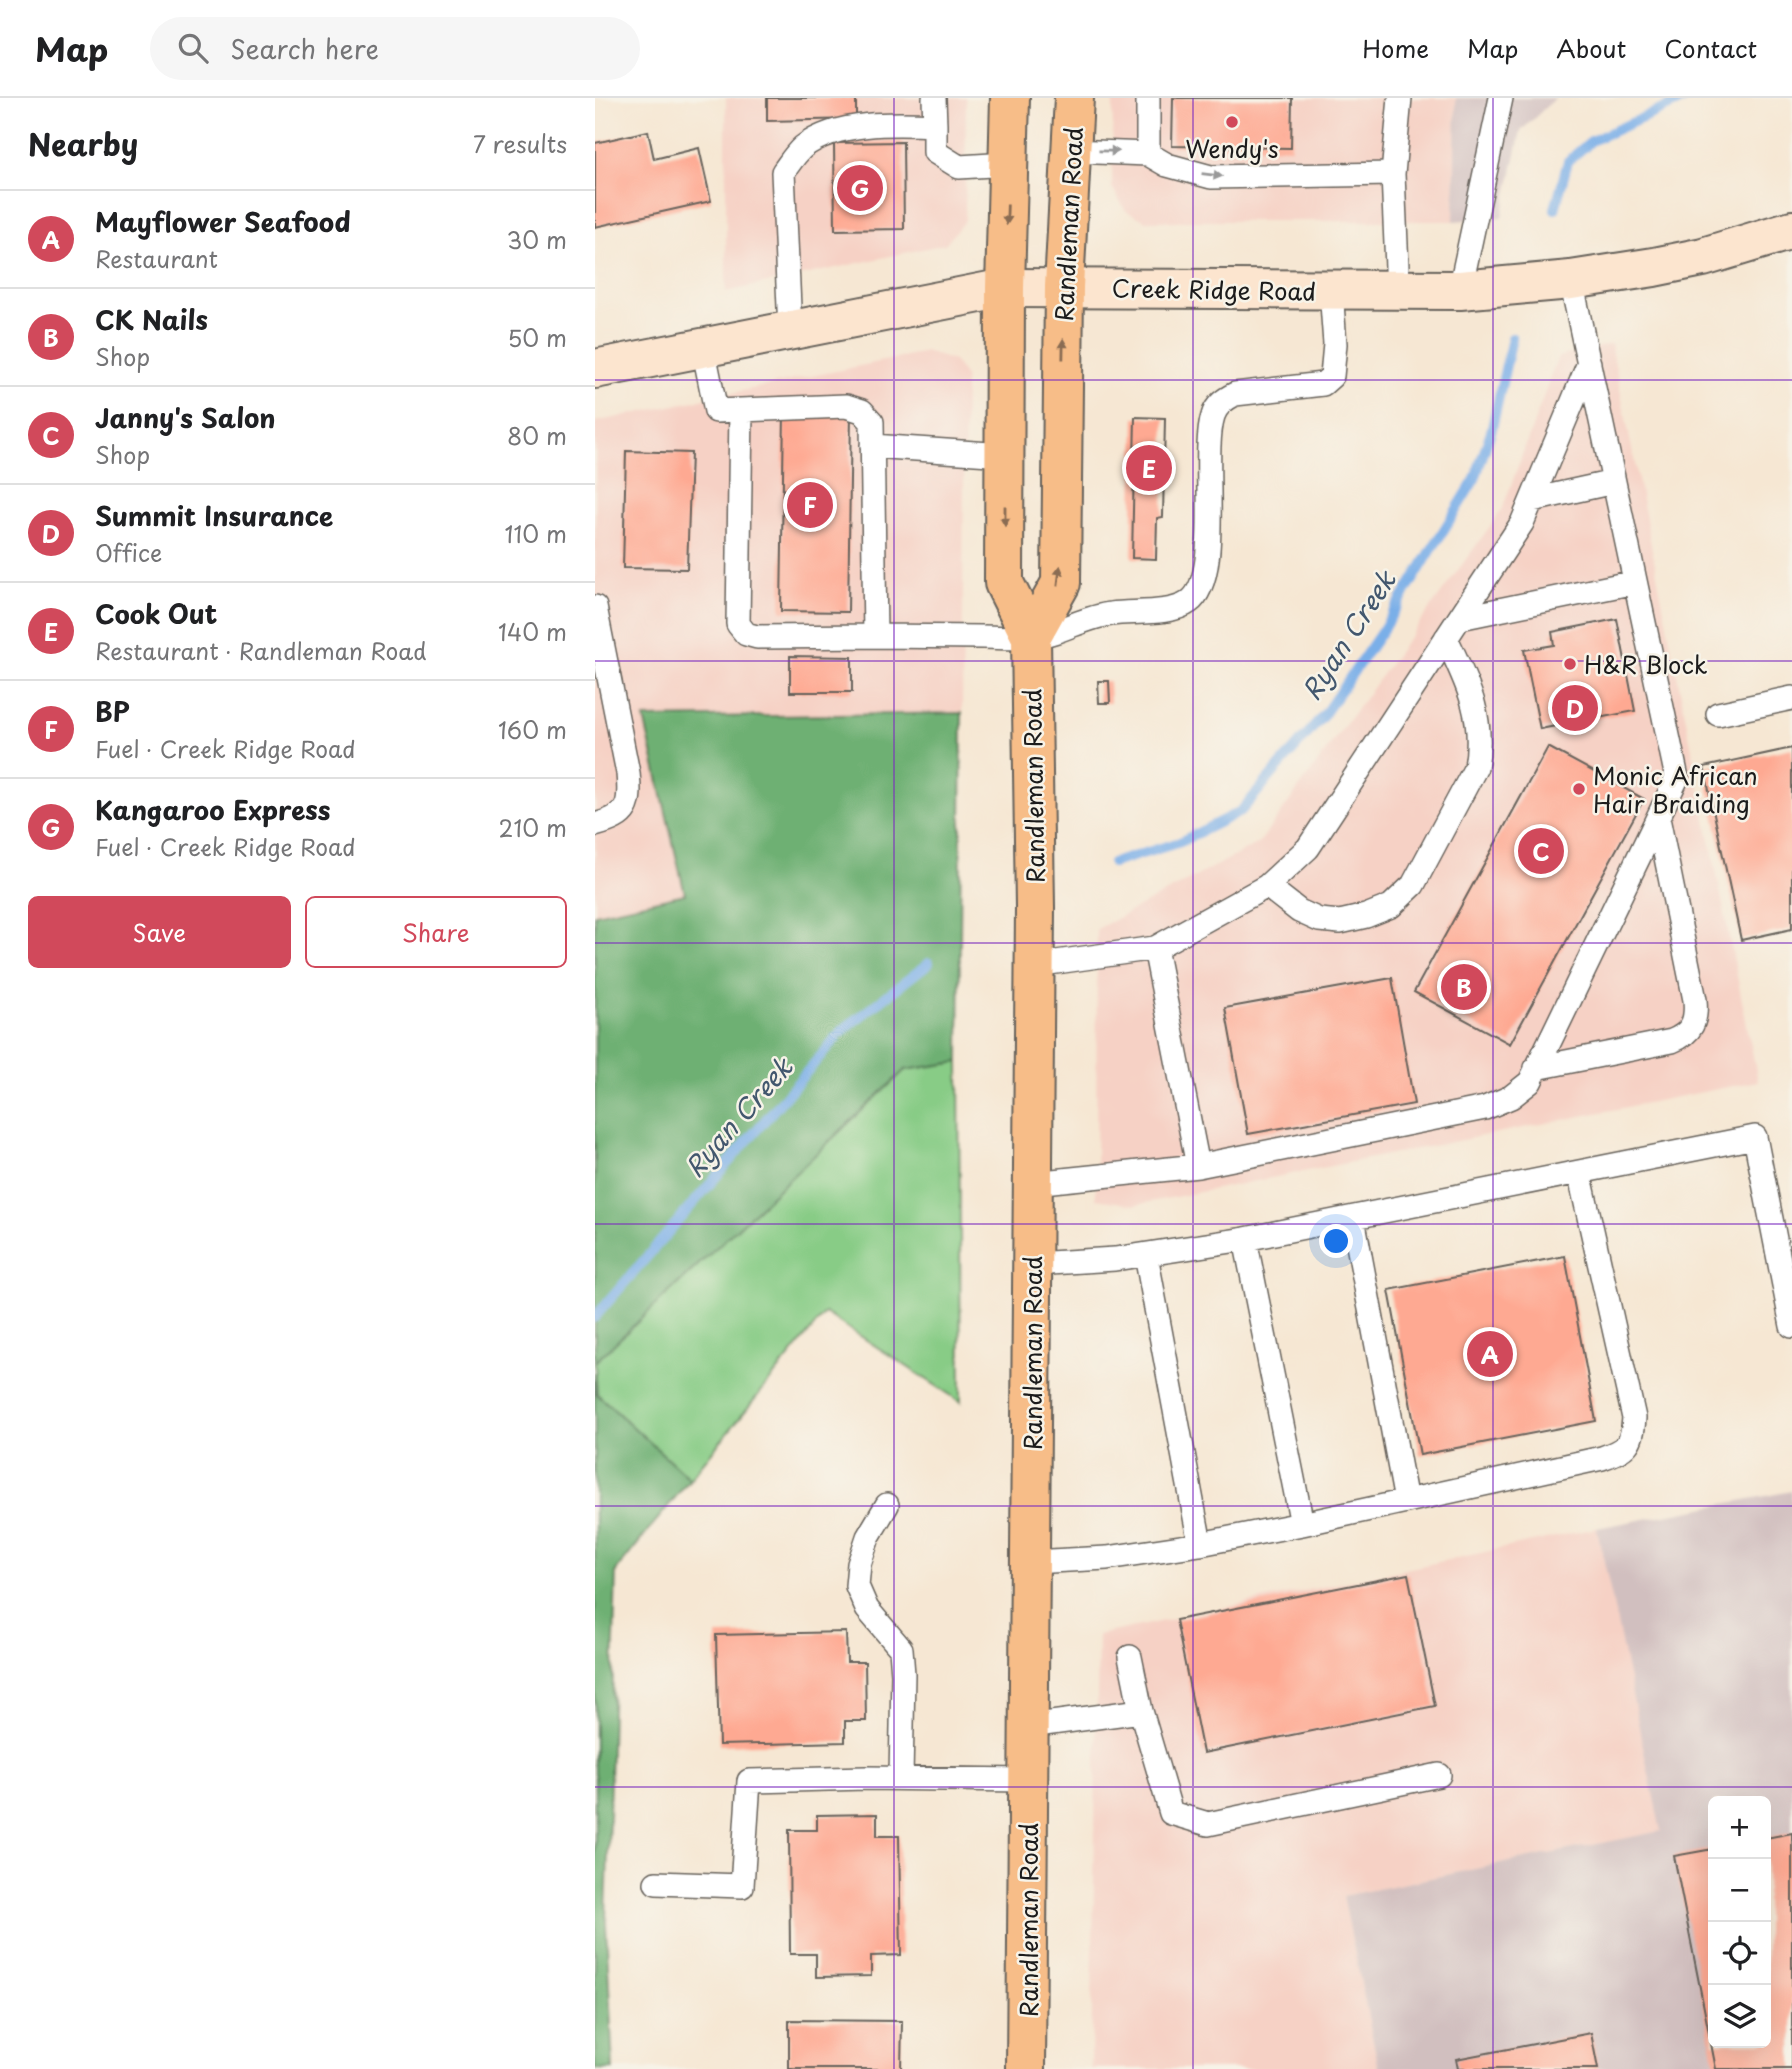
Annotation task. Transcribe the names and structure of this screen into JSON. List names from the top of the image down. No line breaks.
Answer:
{"streets":{"main road":["Randleman Road","Creek Ridge Road"]},"crossings":[["Randleman Road","Creek Ridge Road"]],"water":["Ryan Creek"],"places":["Wendy's","H&R Block","Monic African Hair Braiding"],"page":{"header":"Map","search":"Search here","nav":["Home","Map","About","Contact"],"heading":["Nearby","7 results"],"pins":["G","E","F","D","C","B","A"],"list":[{"mark":"A","name":"Mayflower Seafood","note":"Restaurant","value":"30 m"},{"mark":"B","name":"CK Nails","note":"Shop","value":"50 m"},{"mark":"C","name":"Janny's Salon","note":"Shop","value":"80 m"},{"mark":"D","name":"Summit Insurance","note":"Office","value":"110 m"},{"mark":"E","name":"Cook Out","note":"Restaurant · Randleman Road","value":"140 m"},{"mark":"F","name":"BP","note":"Fuel · Creek Ridge Road","value":"160 m"},{"mark":"G","name":"Kangaroo Express","note":"Fuel · Creek Ridge Road","value":"210 m"}],"buttons":["Save","Share"],"map_buttons":["+","−"]}}
